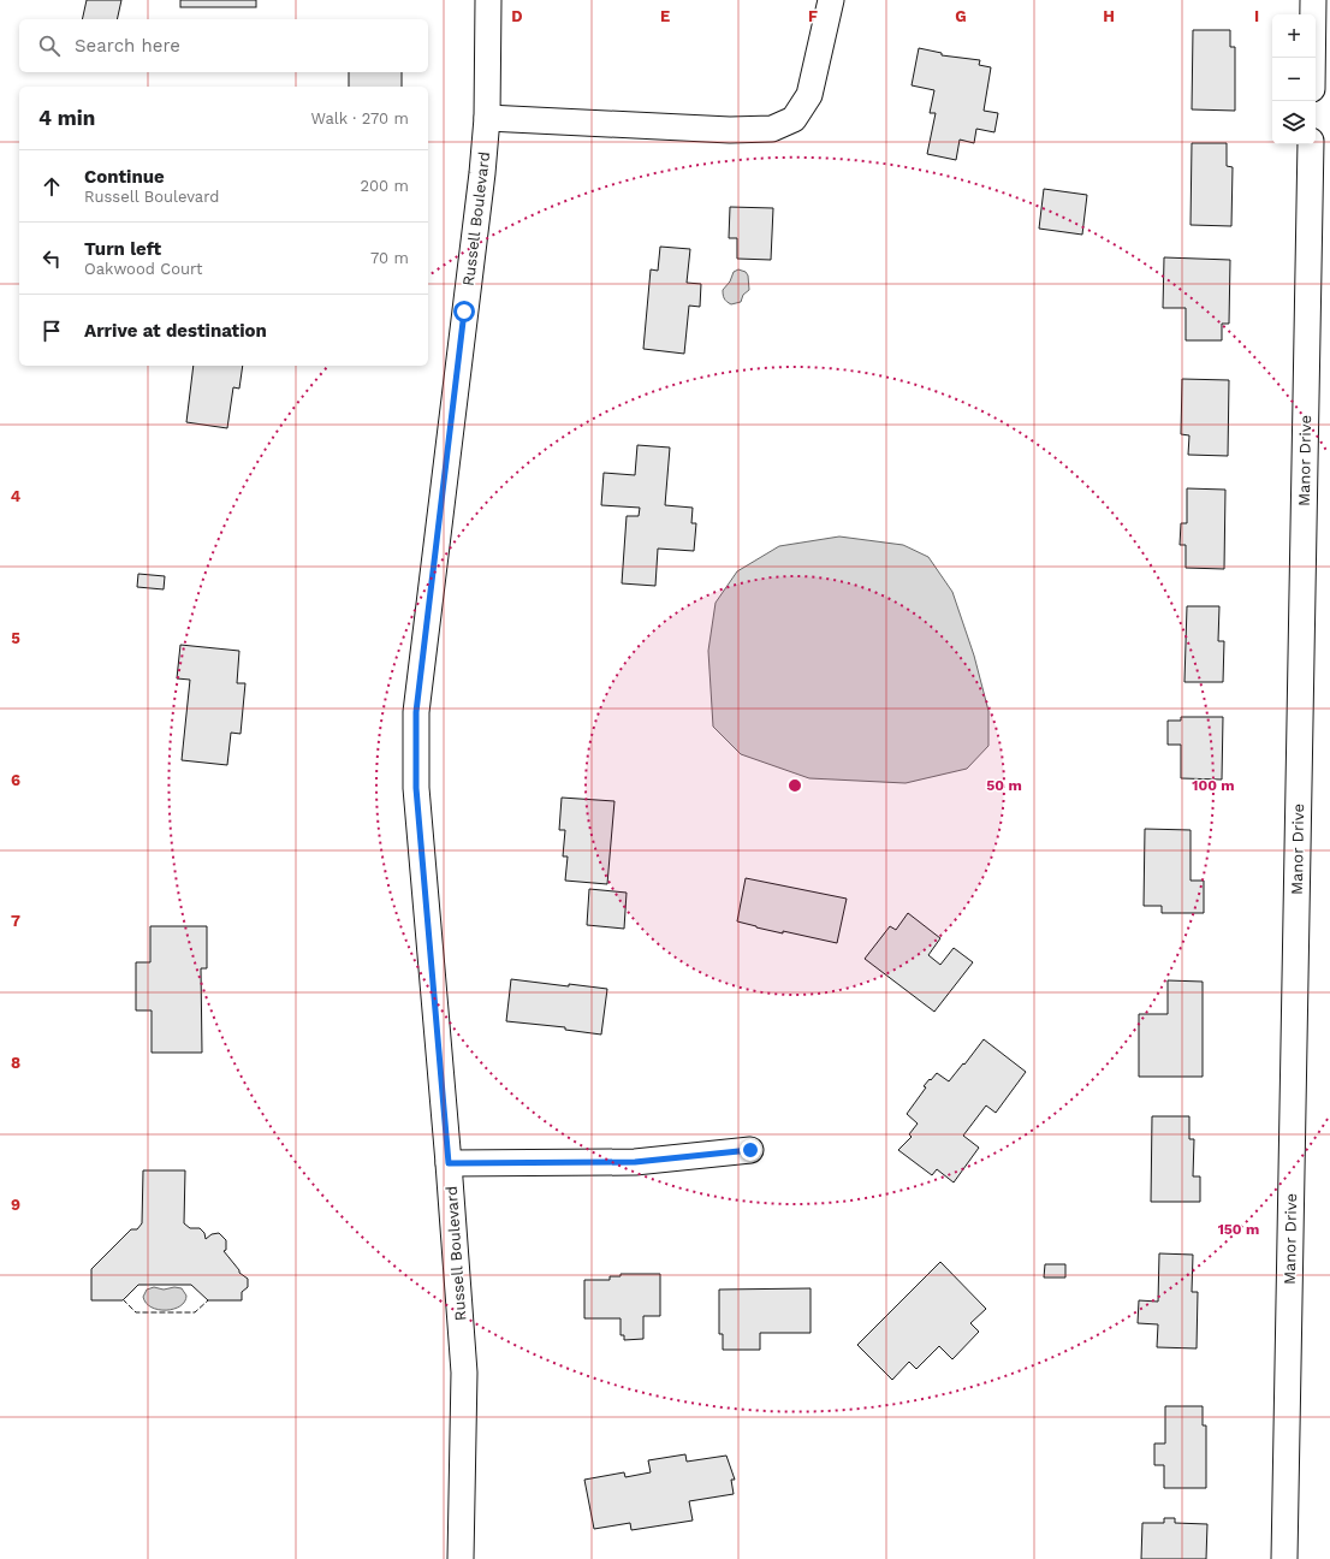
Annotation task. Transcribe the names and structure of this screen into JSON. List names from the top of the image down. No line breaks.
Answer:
{"streets":{"street":["Russell Boulevard","Manor Drive"]},"page":{"map_buttons":["+","−"],"search":"Search here","heading":["4 min","Walk · 270 m"],"list":[["Continue","Russell Boulevard","200 m"],["Turn left","Oakwood Court","70 m"],"Arrive at destination"]},"grid":{"columns":["D","E","F","G","H","I"],"rows":["4","5","6","7","8","9"]},"rings":["50 m","100 m","150 m"]}
